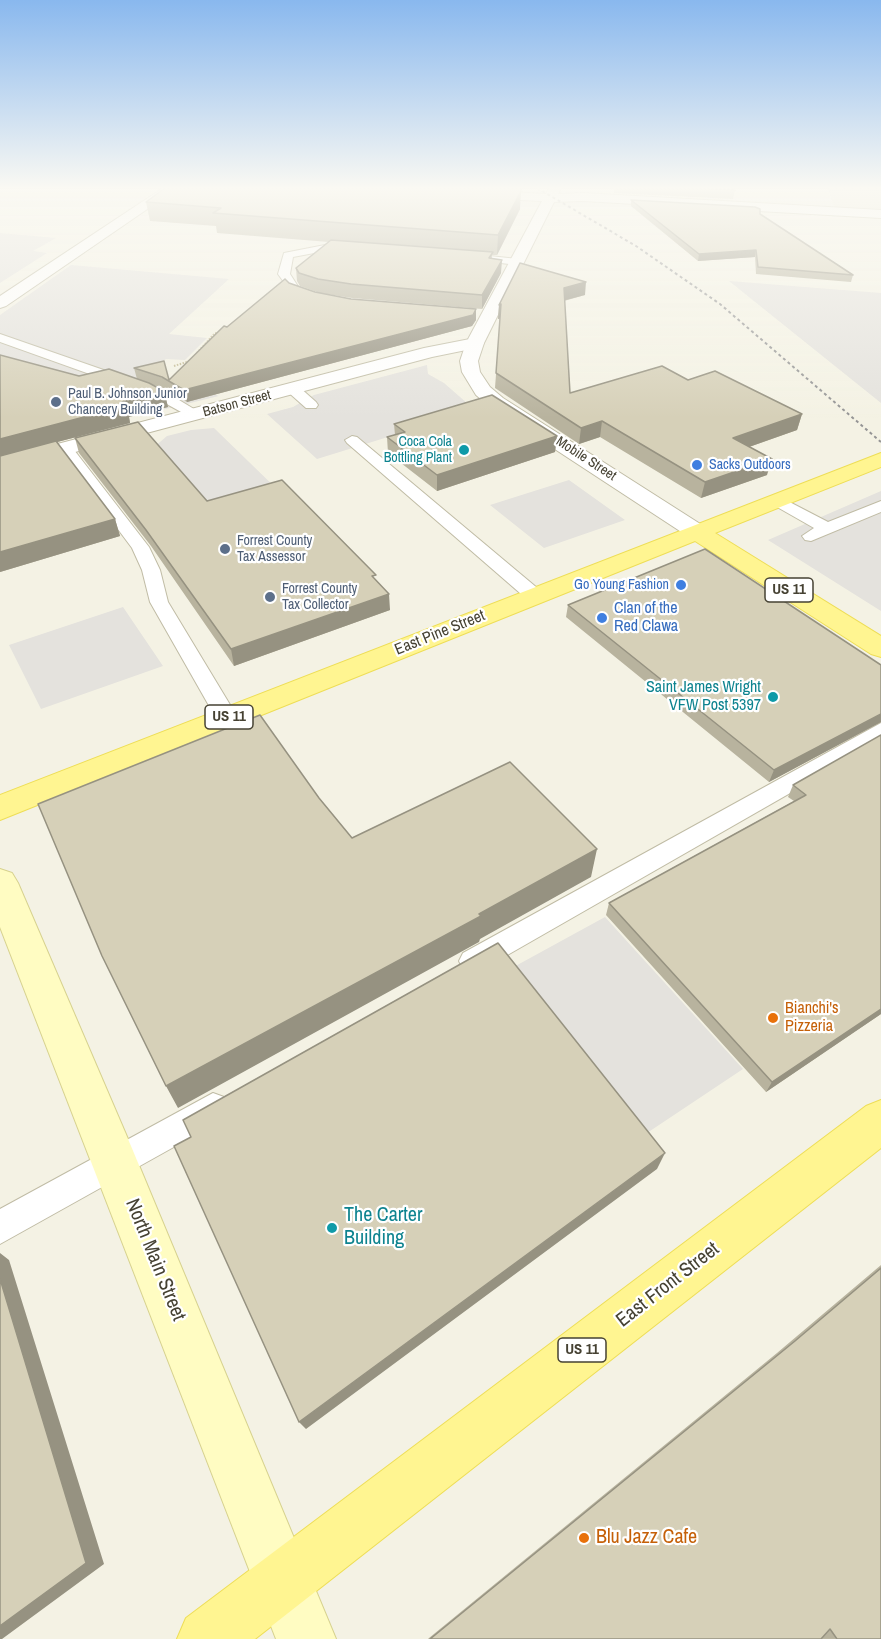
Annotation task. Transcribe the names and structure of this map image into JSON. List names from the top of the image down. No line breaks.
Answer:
{"streets":{"main road":["Mobile Street","US 11","East Pine Street","North Main Street","East Front Street"],"street":["Batson Street"]},"crossings":[["Batson Street","Mobile Street"],["Mobile Street","East Pine Street"],["US 11","North Main Street"],["US 11","East Front Street"],["North Main Street","East Front Street"]],"places":["Paul B. Johnson Junior Chancery Building","Coca Cola Bottling Plant","Sacks Outdoors","Forrest County Tax Assessor","Go Young Fashion","Forrest County Tax Collector","Clan of the Red Clawa","Saint James Wright VFW Post 5397","Bianchi's Pizzeria","The Carter Building","Blu Jazz Cafe"]}
